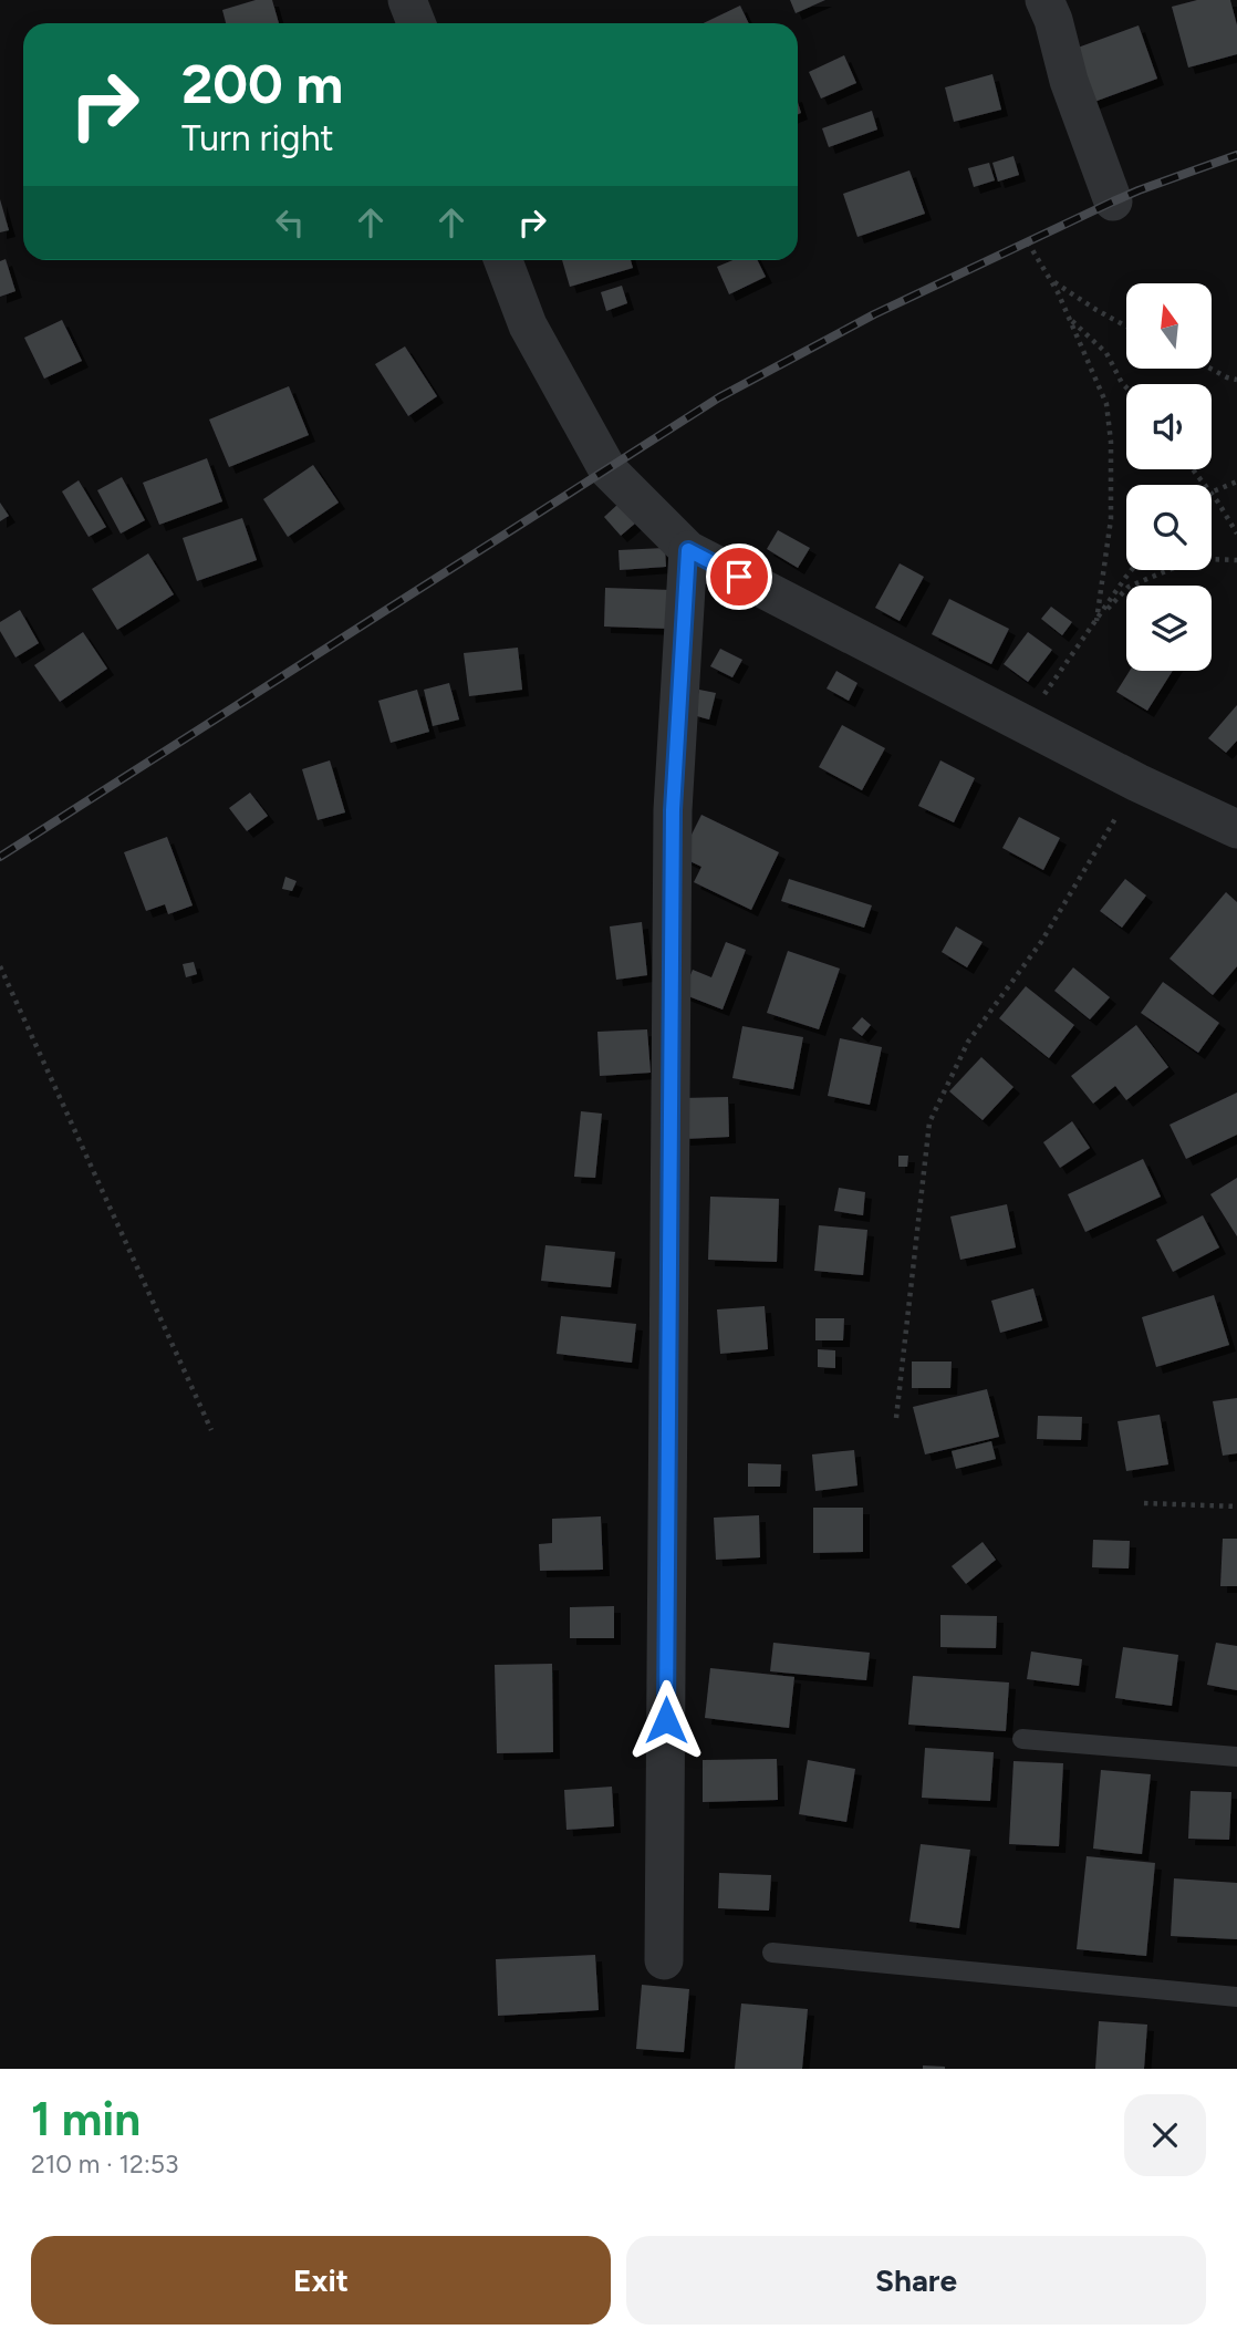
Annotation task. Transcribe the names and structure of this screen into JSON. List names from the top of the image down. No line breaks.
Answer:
{"north":"top","page":{"turn":["200 m","Turn right"],"heading":["1 min","210 m · 12:53"],"buttons":["Exit","Share"]}}
